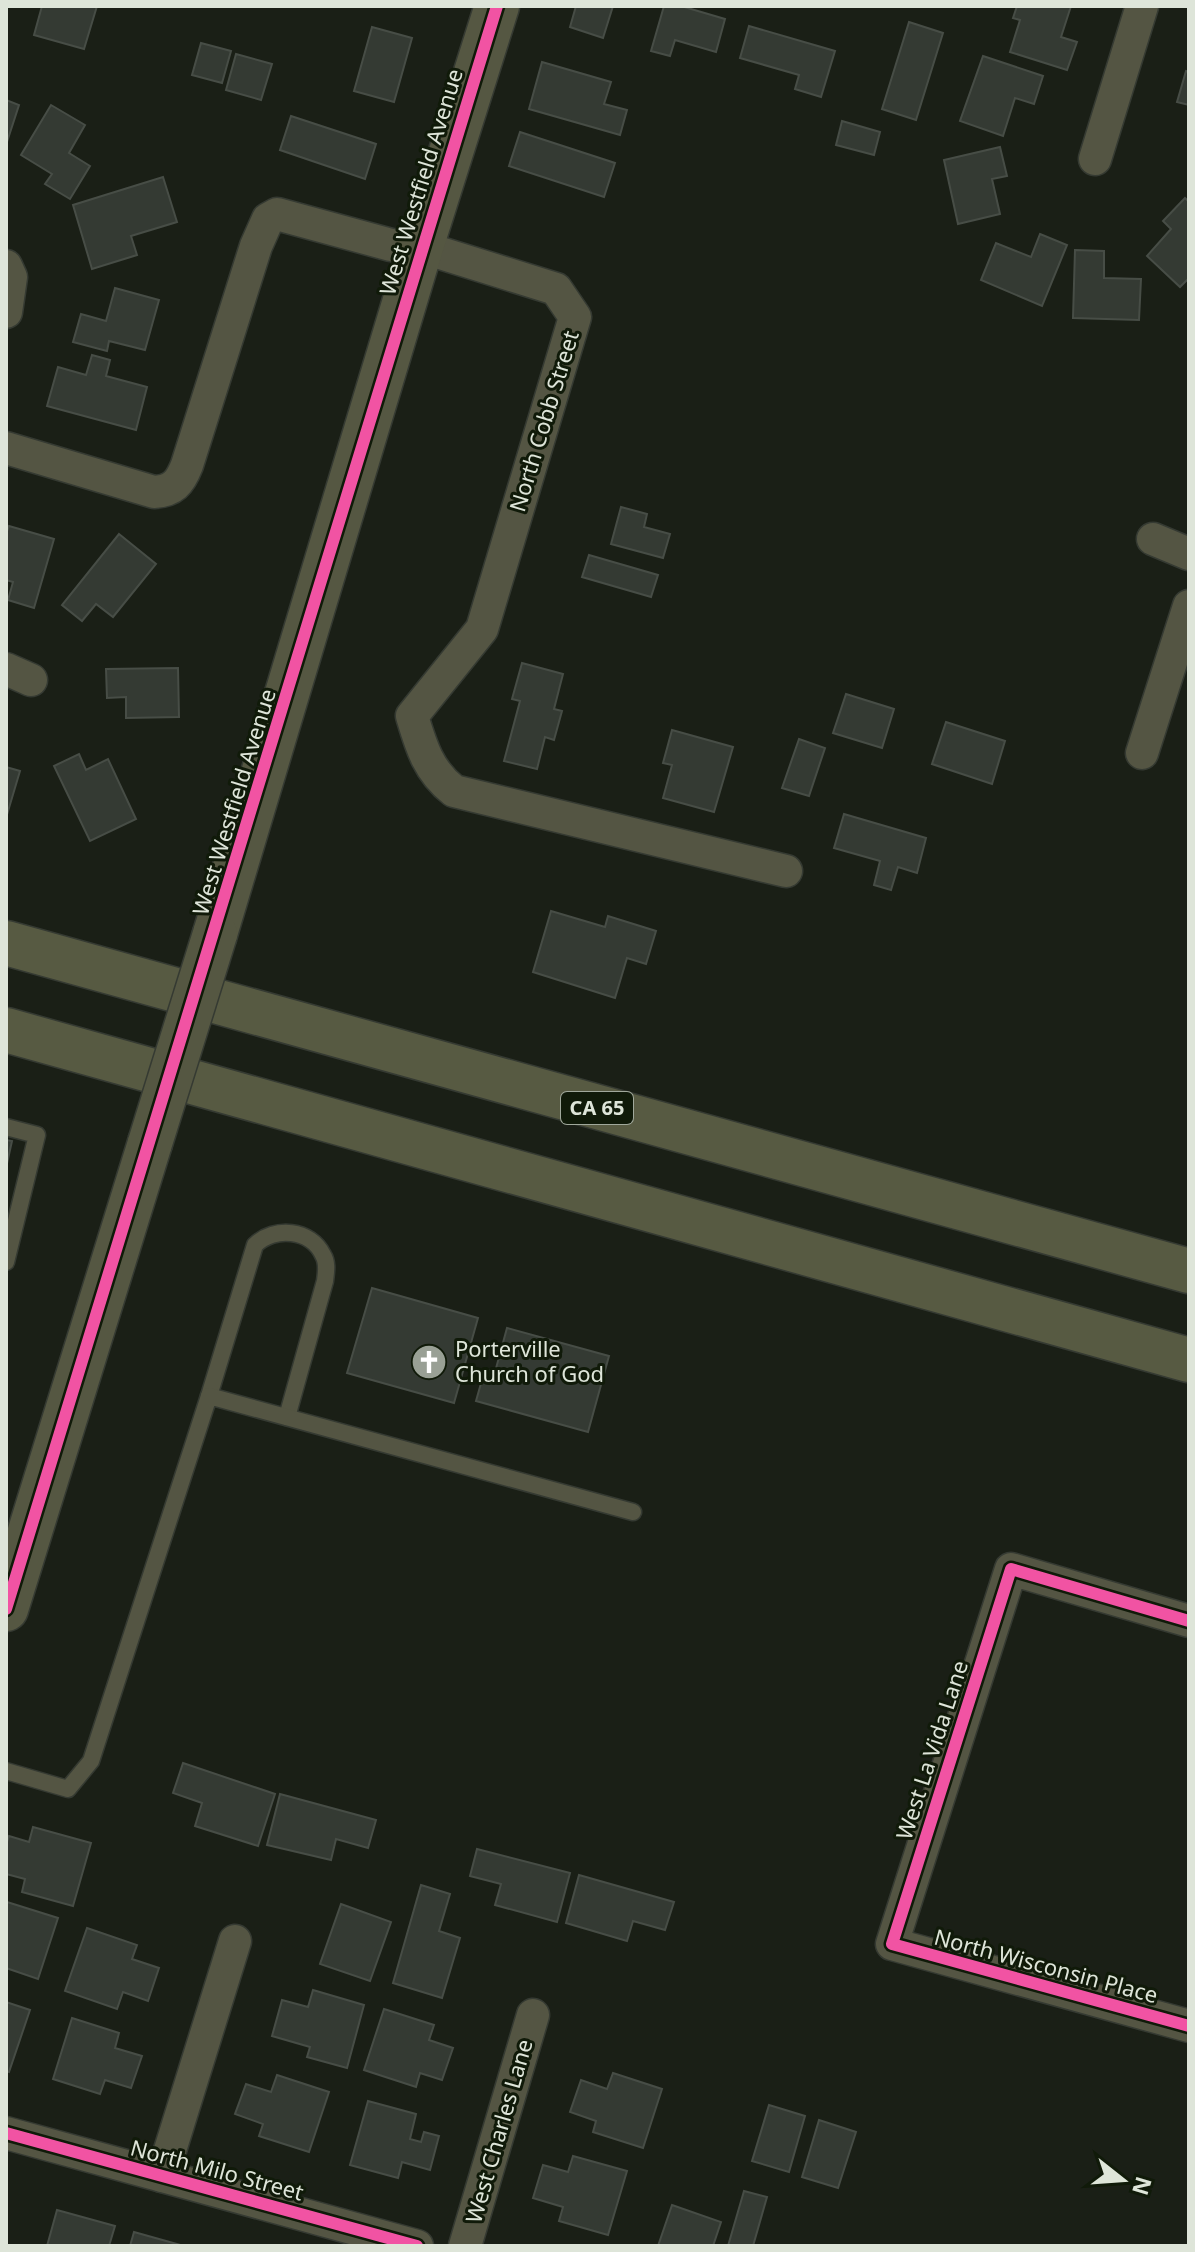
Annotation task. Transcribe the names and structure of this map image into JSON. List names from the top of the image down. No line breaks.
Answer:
{"streets":{"highway":["CA 65"],"street":["West Westfield Avenue","North Cobb Street","West La Vida Lane","North Wisconsin Place","West Charles Lane","North Milo Street"]},"crossings":[["West Westfield Avenue","North Cobb Street"],["West La Vida Lane","North Wisconsin Place"]],"places":{"church":["Porterville Church of God"]},"north":"right"}
